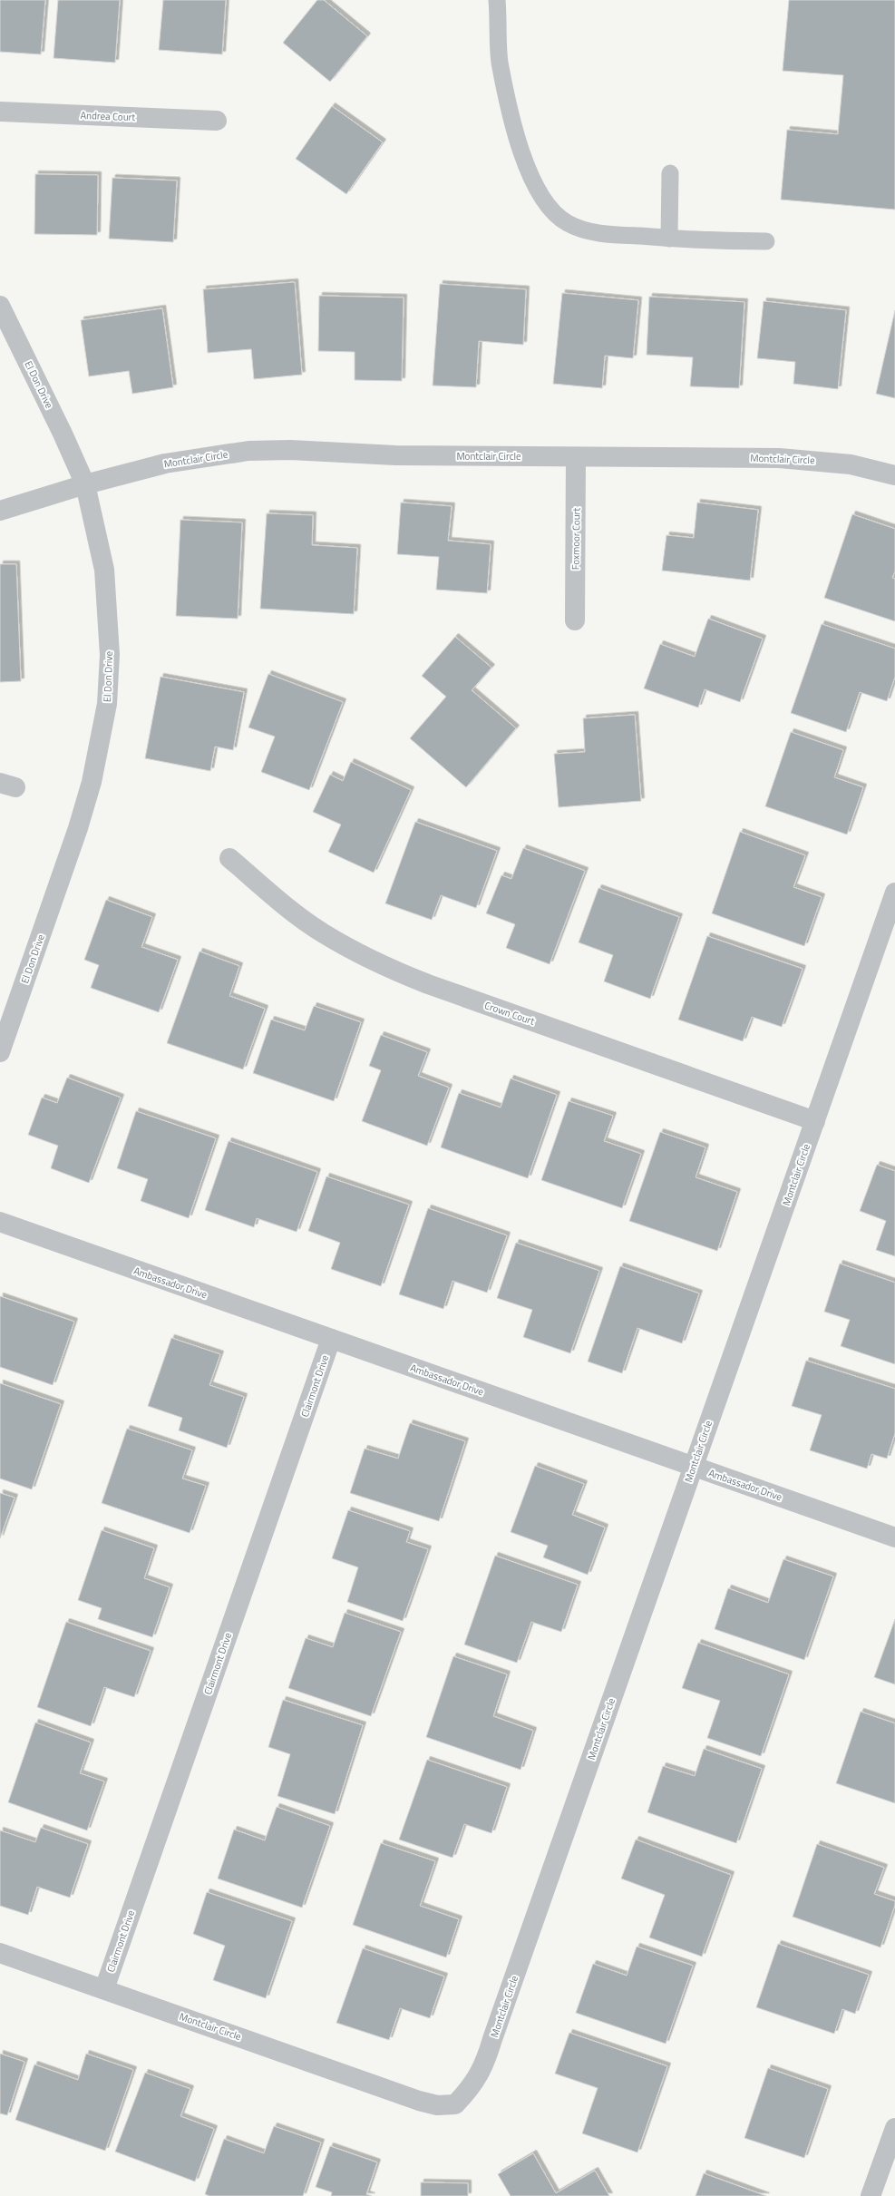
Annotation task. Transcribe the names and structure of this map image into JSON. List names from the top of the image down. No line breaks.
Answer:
{"streets":{"street":["Andrea Court","El Don Drive","Montclair Circle","Foxmoor Court","Crown Court","Ambassador Drive","Clairmont Drive"]},"crossings":[["El Don Drive","Montclair Circle"],["Montclair Circle","Foxmoor Court"],["Montclair Circle","Crown Court"],["Montclair Circle","Ambassador Drive"],["Montclair Circle","Clairmont Drive"],["Ambassador Drive","Clairmont Drive"]]}
